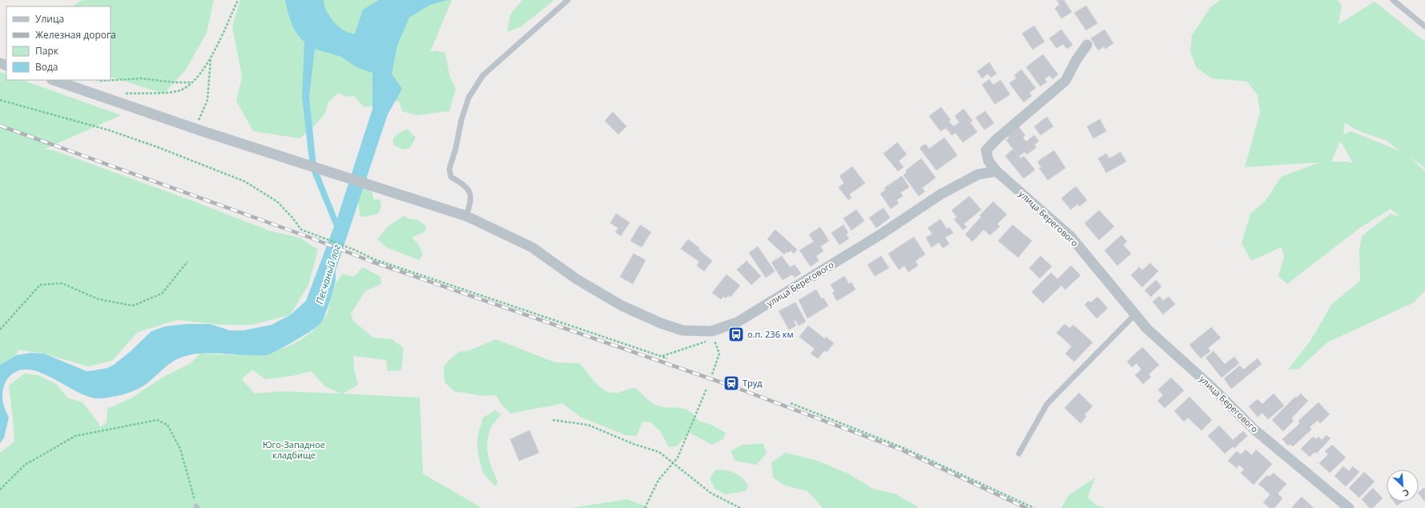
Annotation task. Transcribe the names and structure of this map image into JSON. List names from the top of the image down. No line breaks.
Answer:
{"streets":{"street":["улица Берегового"]},"water":["Песчаный лог"],"parks":["Юго-Западное кладбище"],"places":{"bus stop":["о.п. 236 км"],"station":["Труд"]},"legend":["Улица","Железная дорога","Парк","Вода"],"north":"bottom right"}
